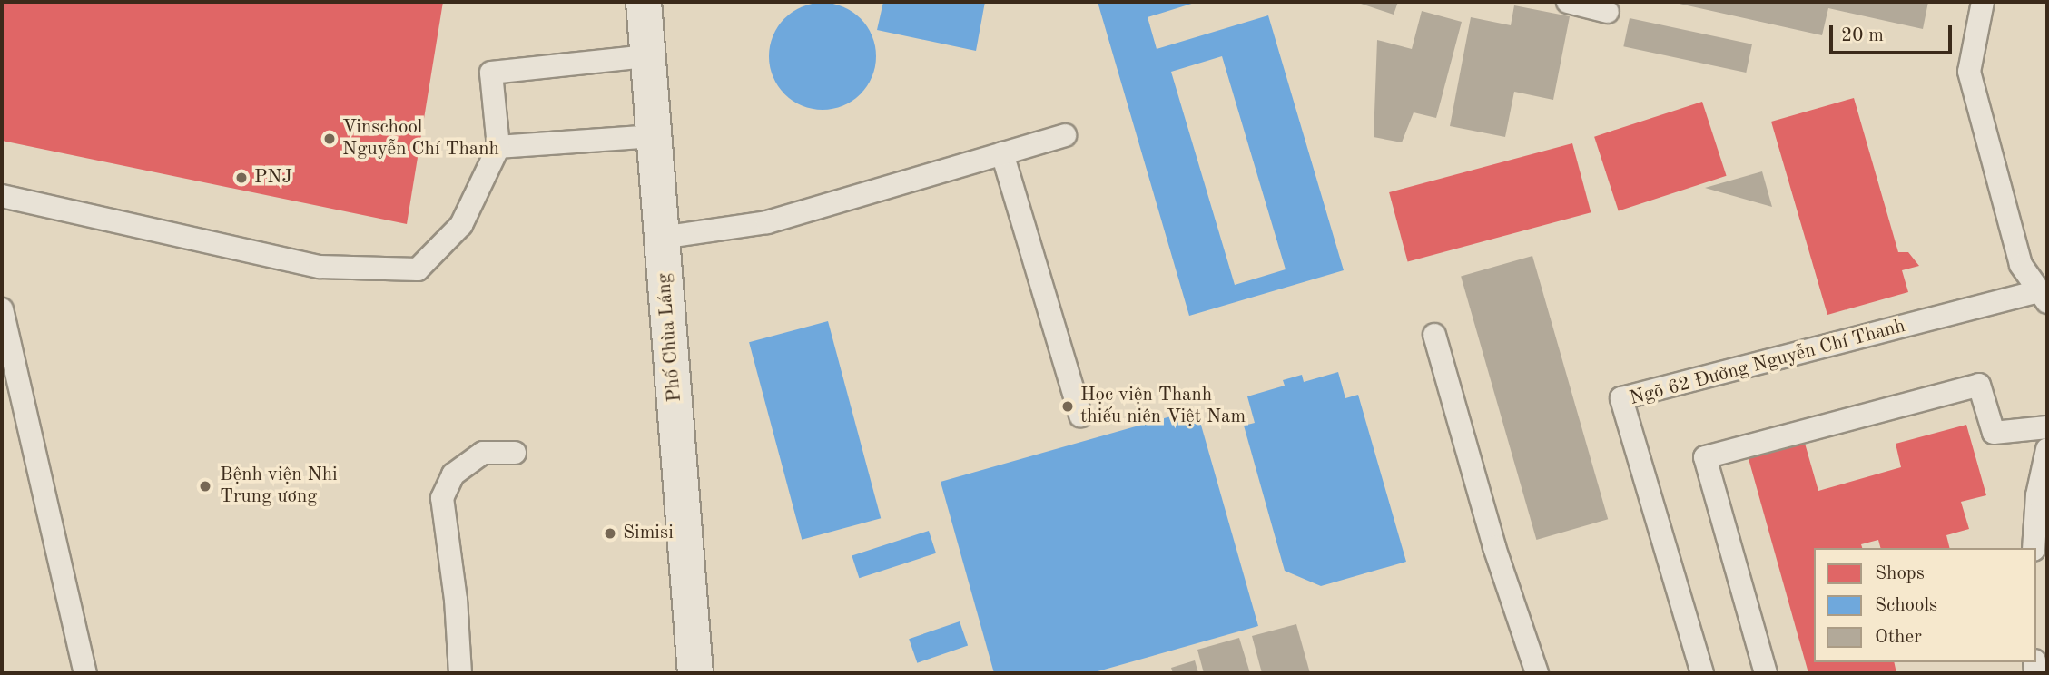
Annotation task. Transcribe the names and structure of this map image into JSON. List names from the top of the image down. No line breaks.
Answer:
{"streets":{"street":["Phố Chùa Láng"],"lane":["Ngõ 62 Đường Nguyễn Chí Thanh"]},"places":["Vinschool Nguyễn Chí Thanh","PNJ","Học viện Thanh thiếu niên Việt Nam","Bệnh viện Nhi Trung ương","Simisi"],"legend":["Shops","Schools","Other"],"scale_bar":"20 m"}
